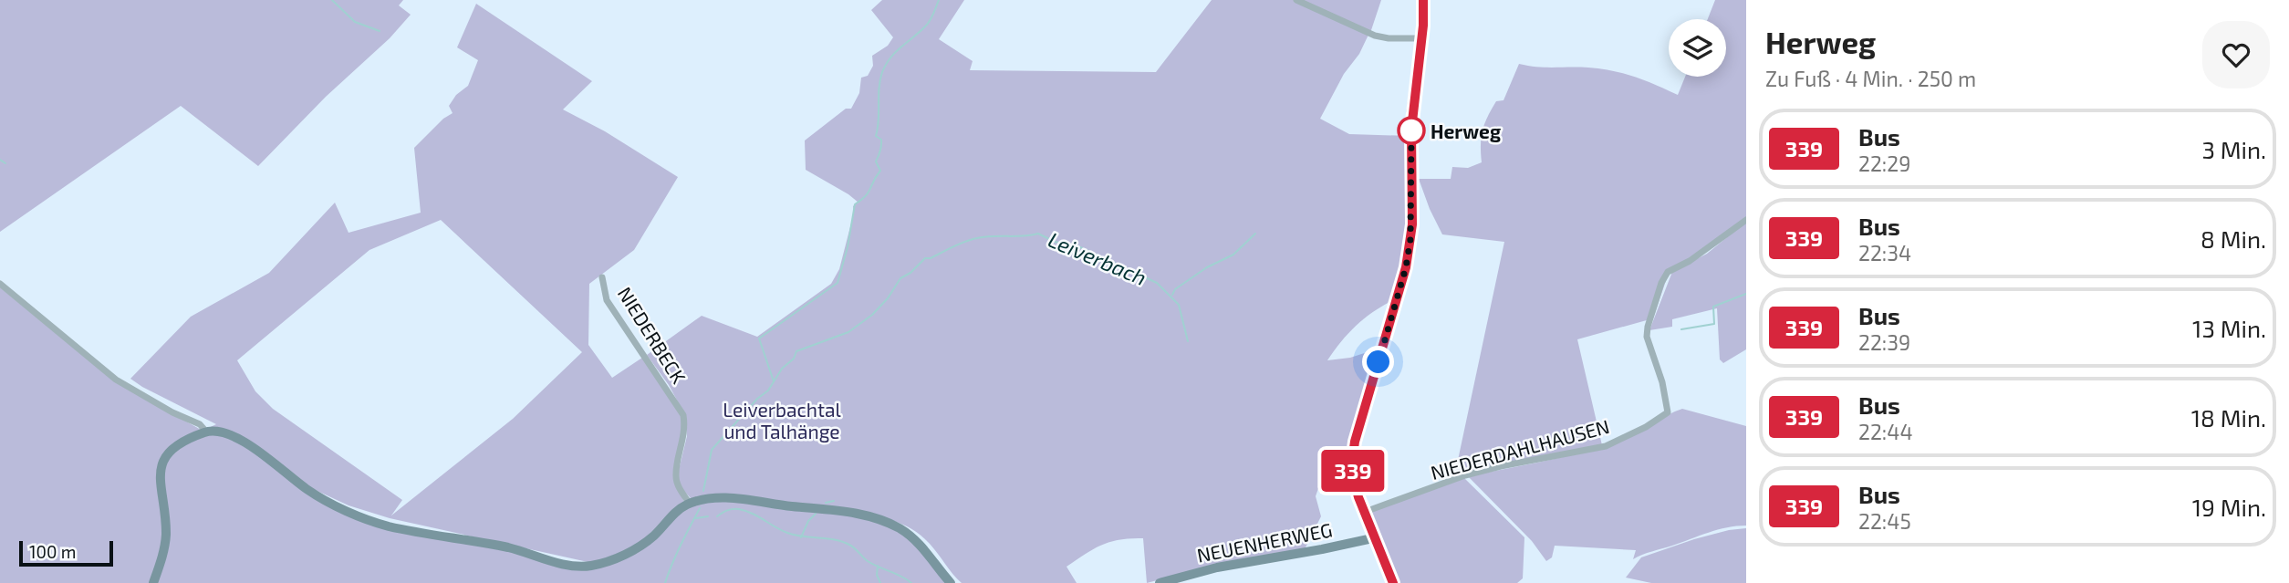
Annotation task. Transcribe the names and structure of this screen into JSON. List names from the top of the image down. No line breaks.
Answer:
{"streets":{"street":["NIEDERBECK","NIEDERDAHLHAUSEN","NEUENHERWEG"]},"water":["Leiverbach"],"parks":["Leiverbachtal und Talhänge"],"places":["Herweg"],"lines":["bus line 339"],"scale_bar":"100 m","page":{"on_map":"339","heading":["Herweg","Zu Fuß · 4 Min. · 250 m"],"list":[{"mark":"339","name":"Bus","note":"22:29","value":"3 Min."},{"mark":"339","name":"Bus","note":"22:34","value":"8 Min."},{"mark":"339","name":"Bus","note":"22:39","value":"13 Min."},{"mark":"339","name":"Bus","note":"22:44","value":"18 Min."},{"mark":"339","name":"Bus","note":"22:45","value":"19 Min."}],"scale":"100 m"}}
